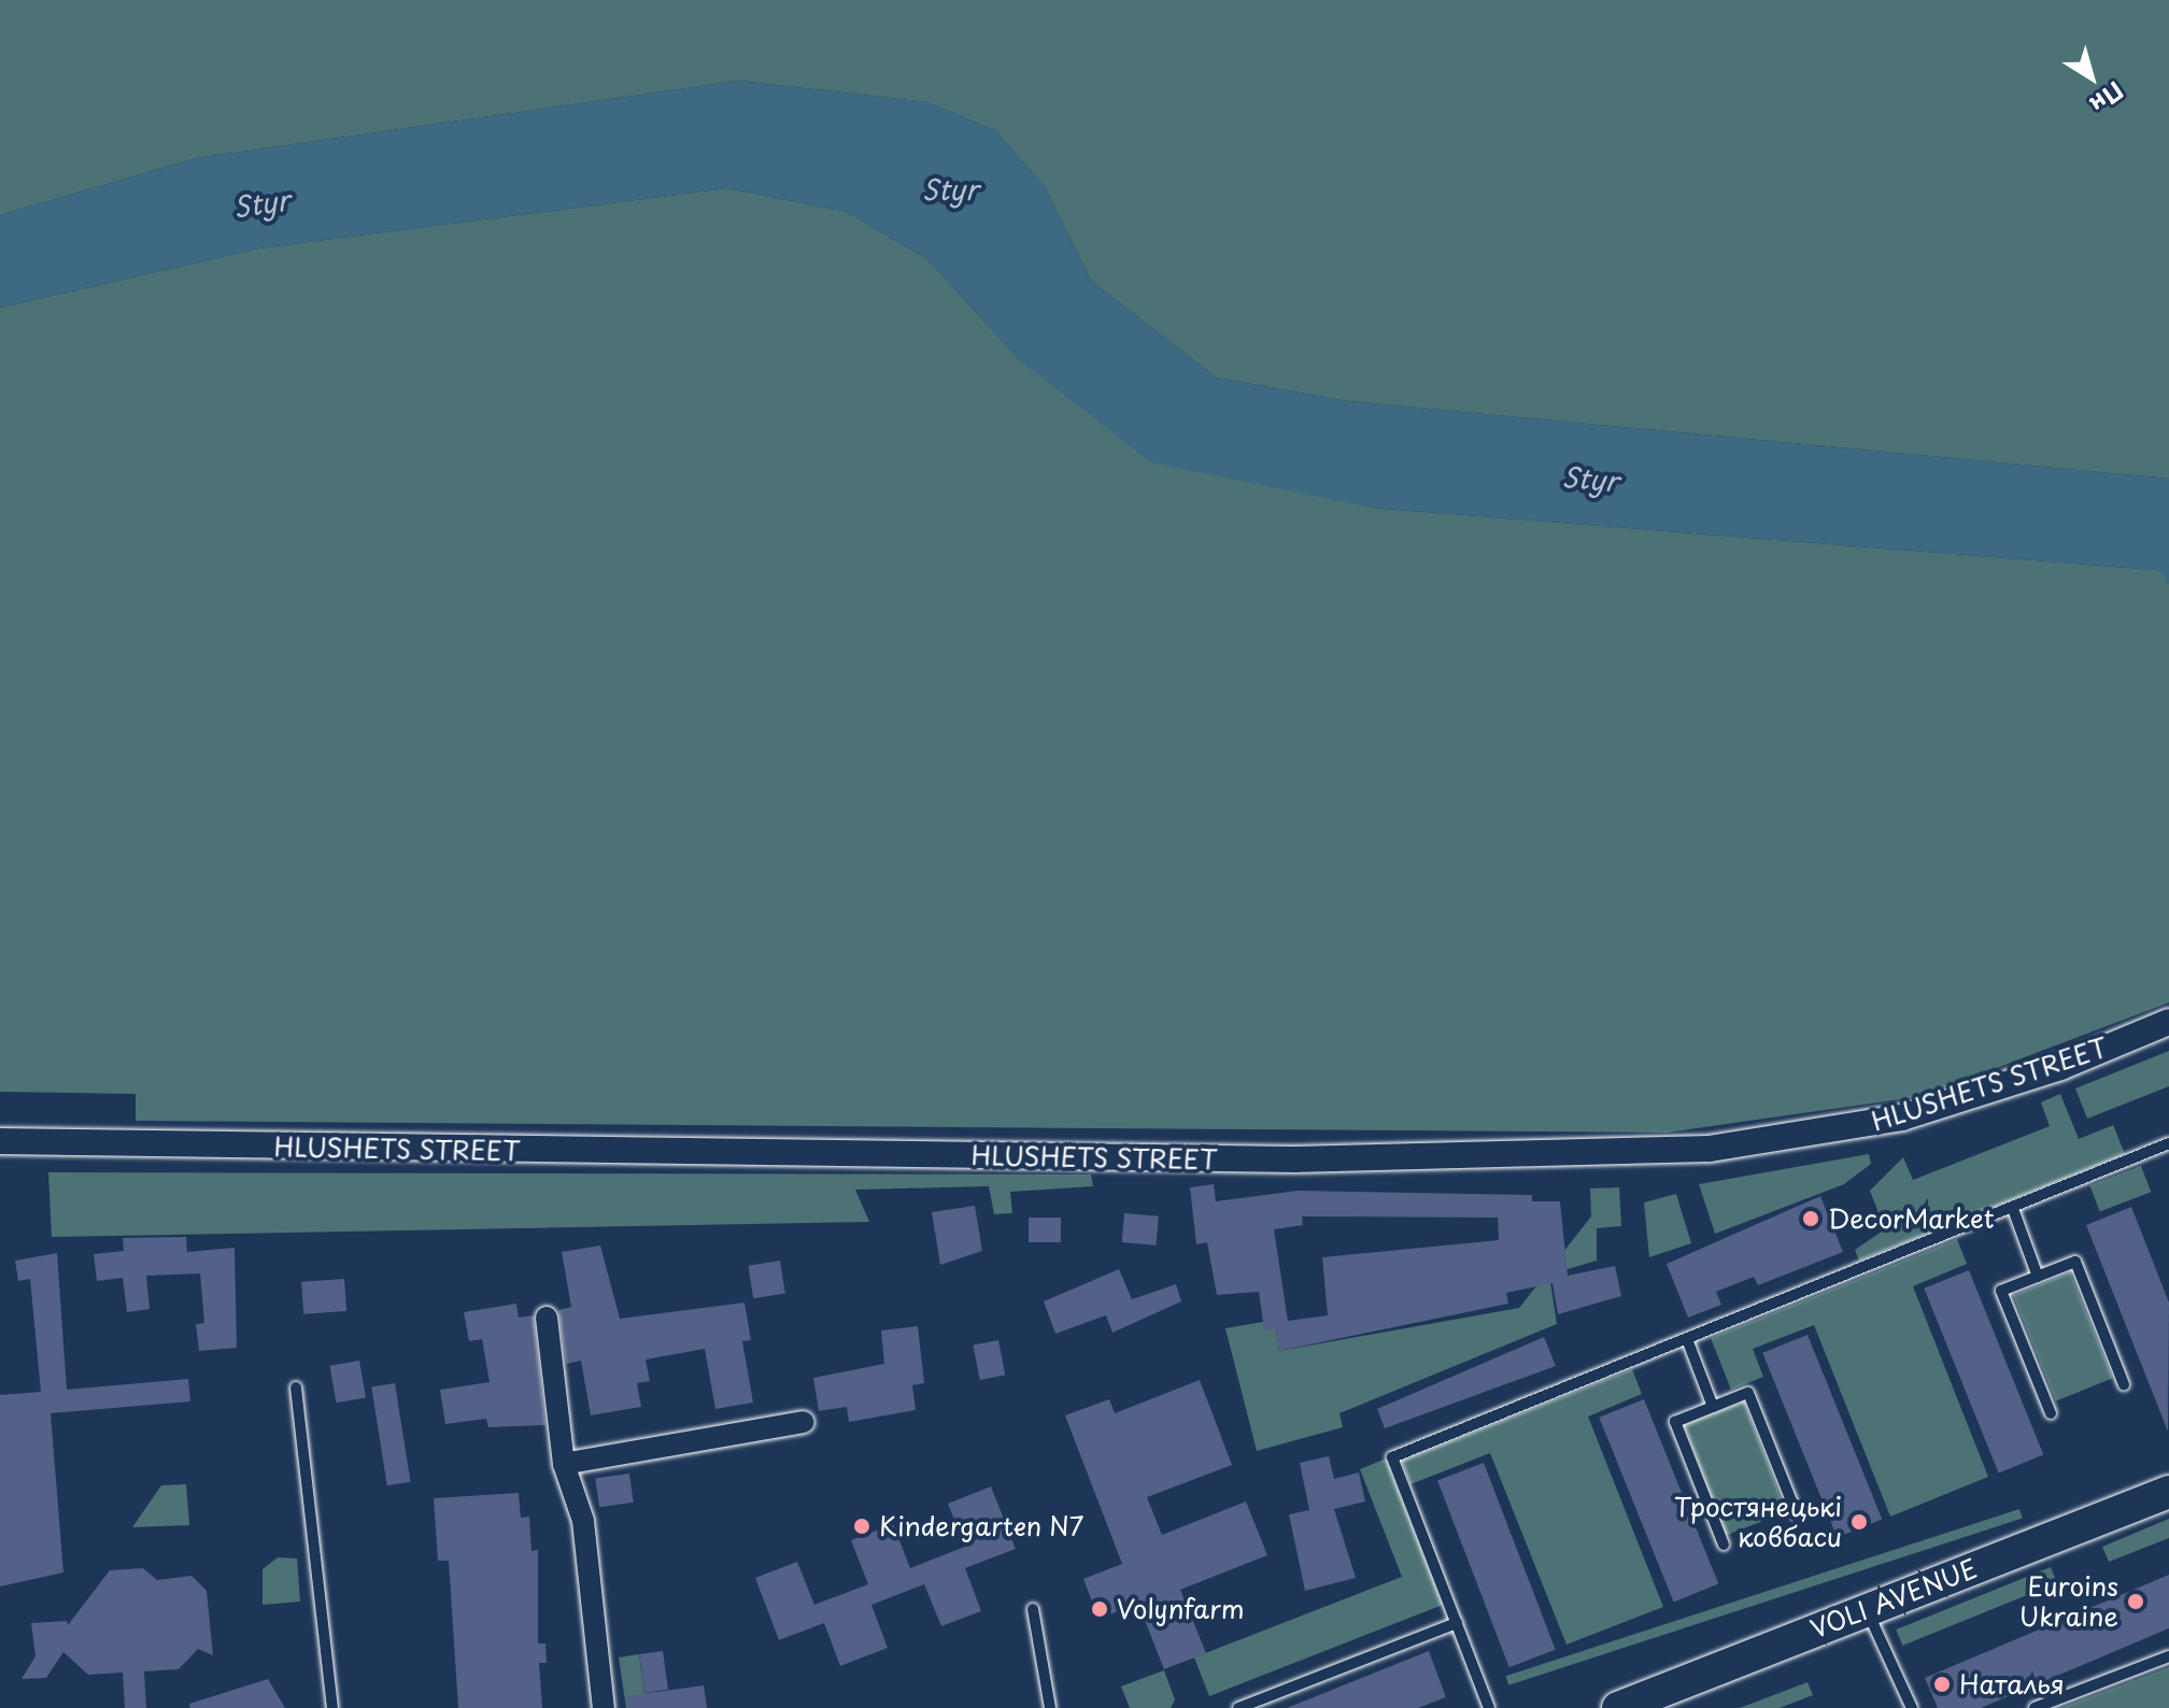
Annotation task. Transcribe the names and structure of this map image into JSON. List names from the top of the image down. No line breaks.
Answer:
{"streets":{"main road":["VOLI AVENUE"],"street":["HLUSHETS STREET"]},"water":["Styr"],"places":["DecorMarket","Тростянецькі ковбаси","Kindergarten N7","Euroins Ukraine","Volynfarm","Наталья"],"north":"bottom right"}
